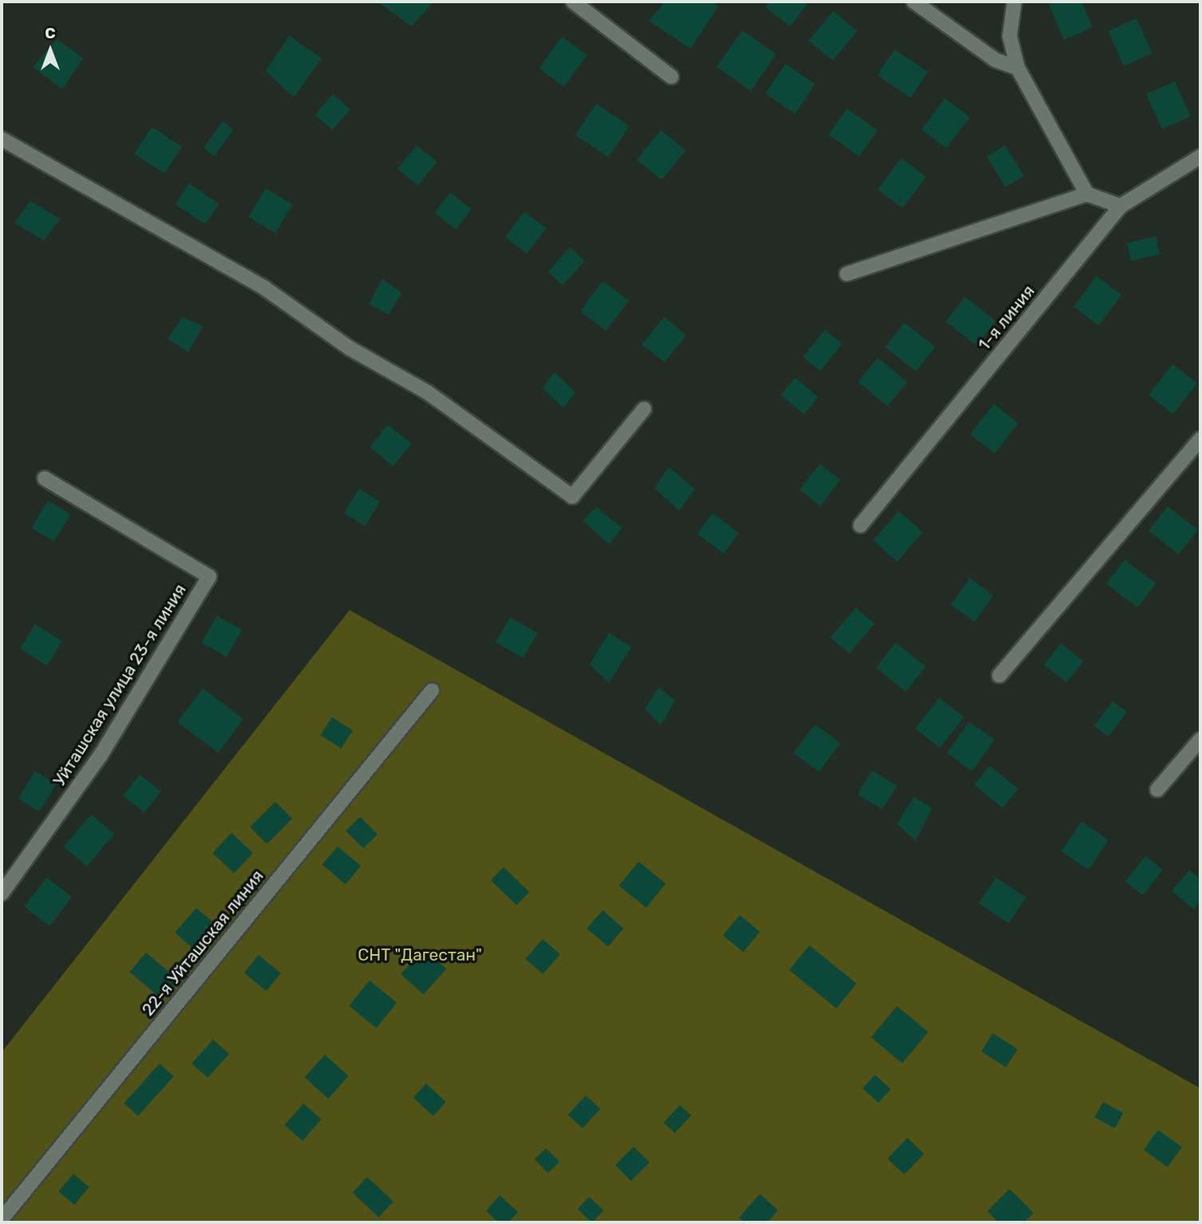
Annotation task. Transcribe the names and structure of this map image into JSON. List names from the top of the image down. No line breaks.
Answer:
{"streets":{"street":["1-я линия","Уйташская улица 23-я линия","22-я Уйташская линия"]},"parks":["СНТ \"Дагестан\""],"north":"top"}
